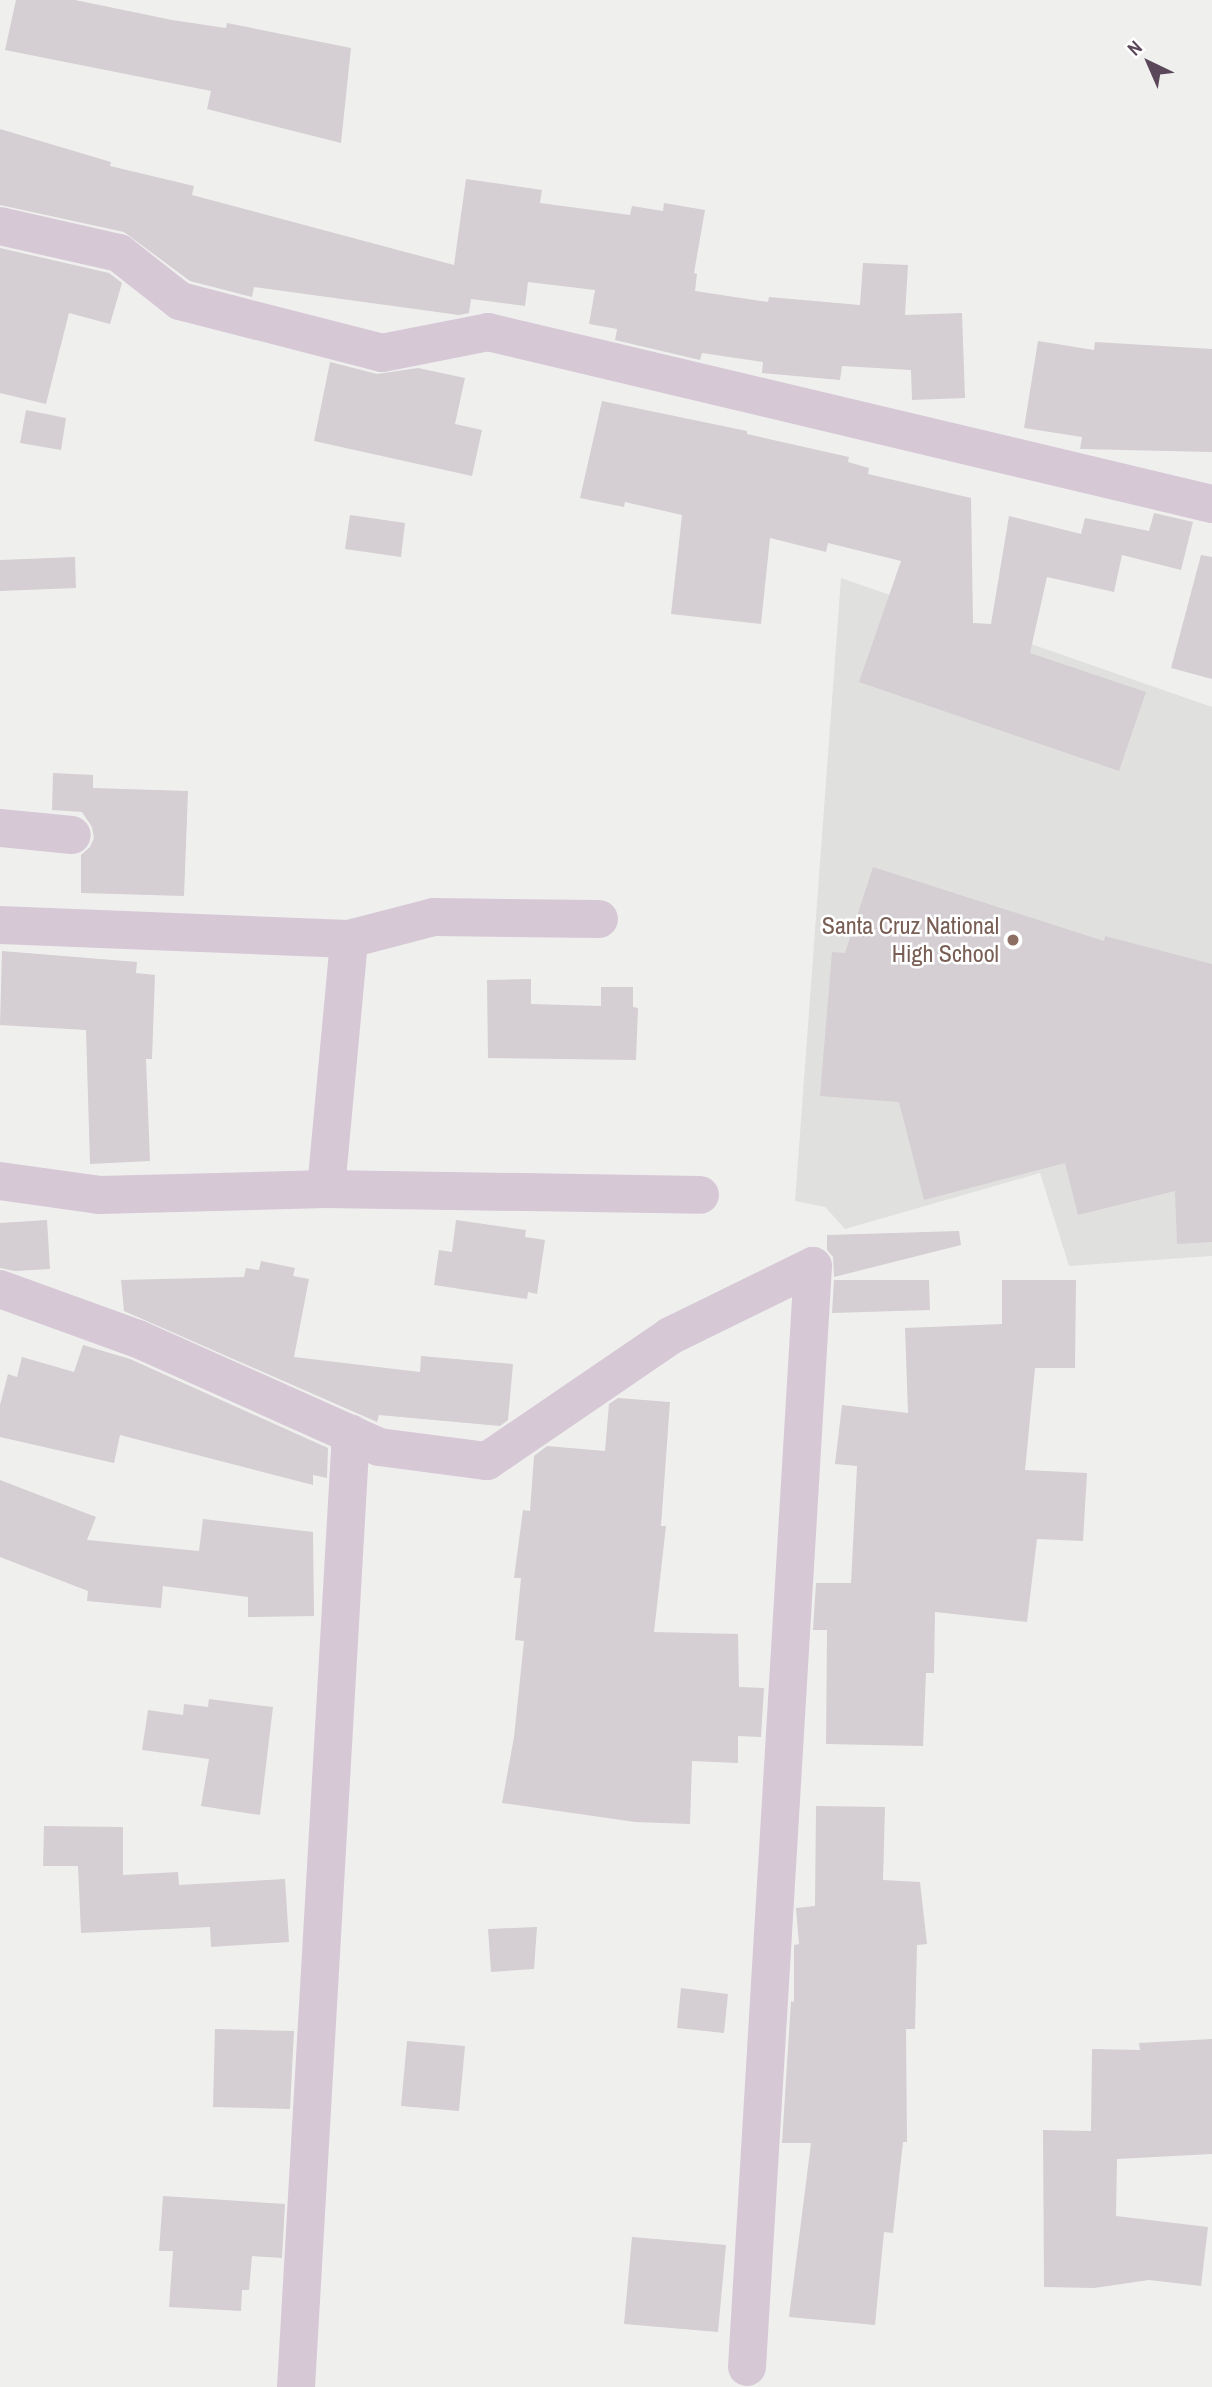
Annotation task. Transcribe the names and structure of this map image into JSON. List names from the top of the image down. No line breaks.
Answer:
{"places":["Santa Cruz National High School"],"north":"top left"}
